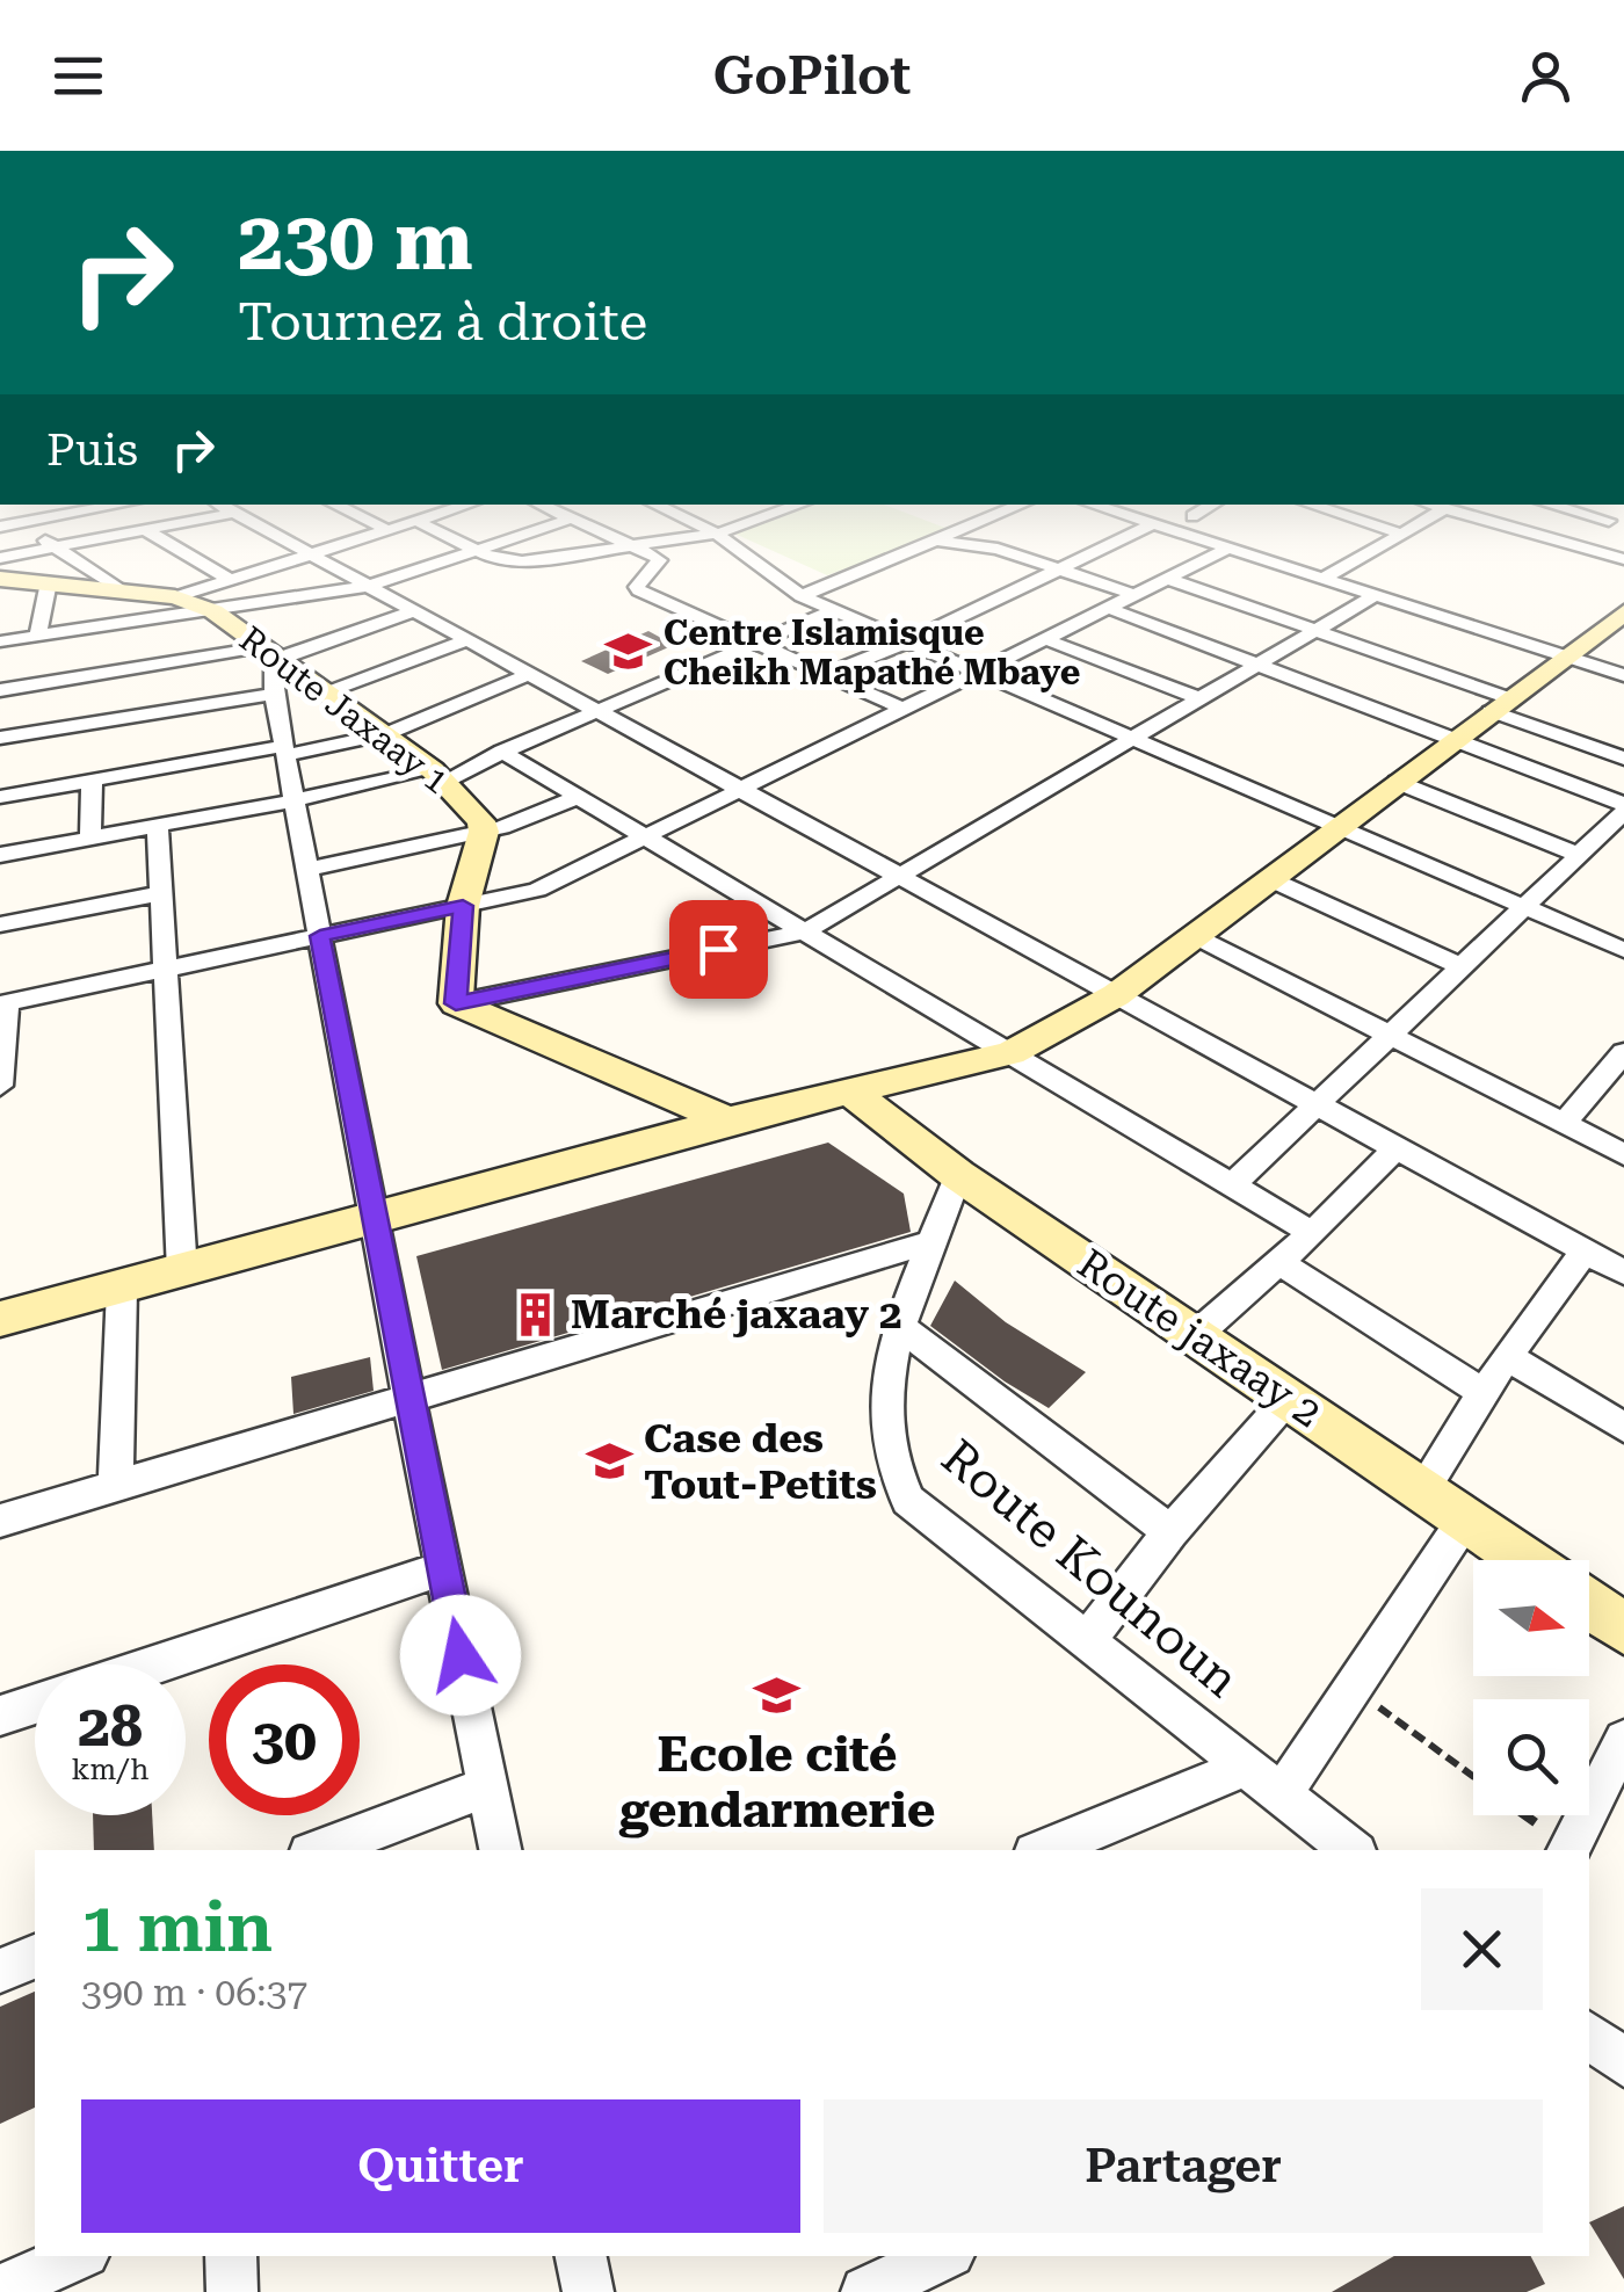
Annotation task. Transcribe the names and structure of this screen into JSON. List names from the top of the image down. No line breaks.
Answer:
{"streets":{"street":["Route Jaxaay 1","Route jaxaay 2","Route Kounoun"]},"crossings":[["Route jaxaay 2","Route Kounoun"]],"places":{"school or university":["Centre Islamisque Cheikh Mapathé Mbaye","Case des Tout-Petits","Ecole cité gendarmerie"],"building":["Marché jaxaay 2"]},"north":"right","page":{"header":"GoPilot","turn":["230 m","Tournez à droite"],"then":"Puis","speed":"28 km/h","limit":"30","heading":["1 min","390 m · 06:37"],"buttons":["Quitter","Partager"]}}
